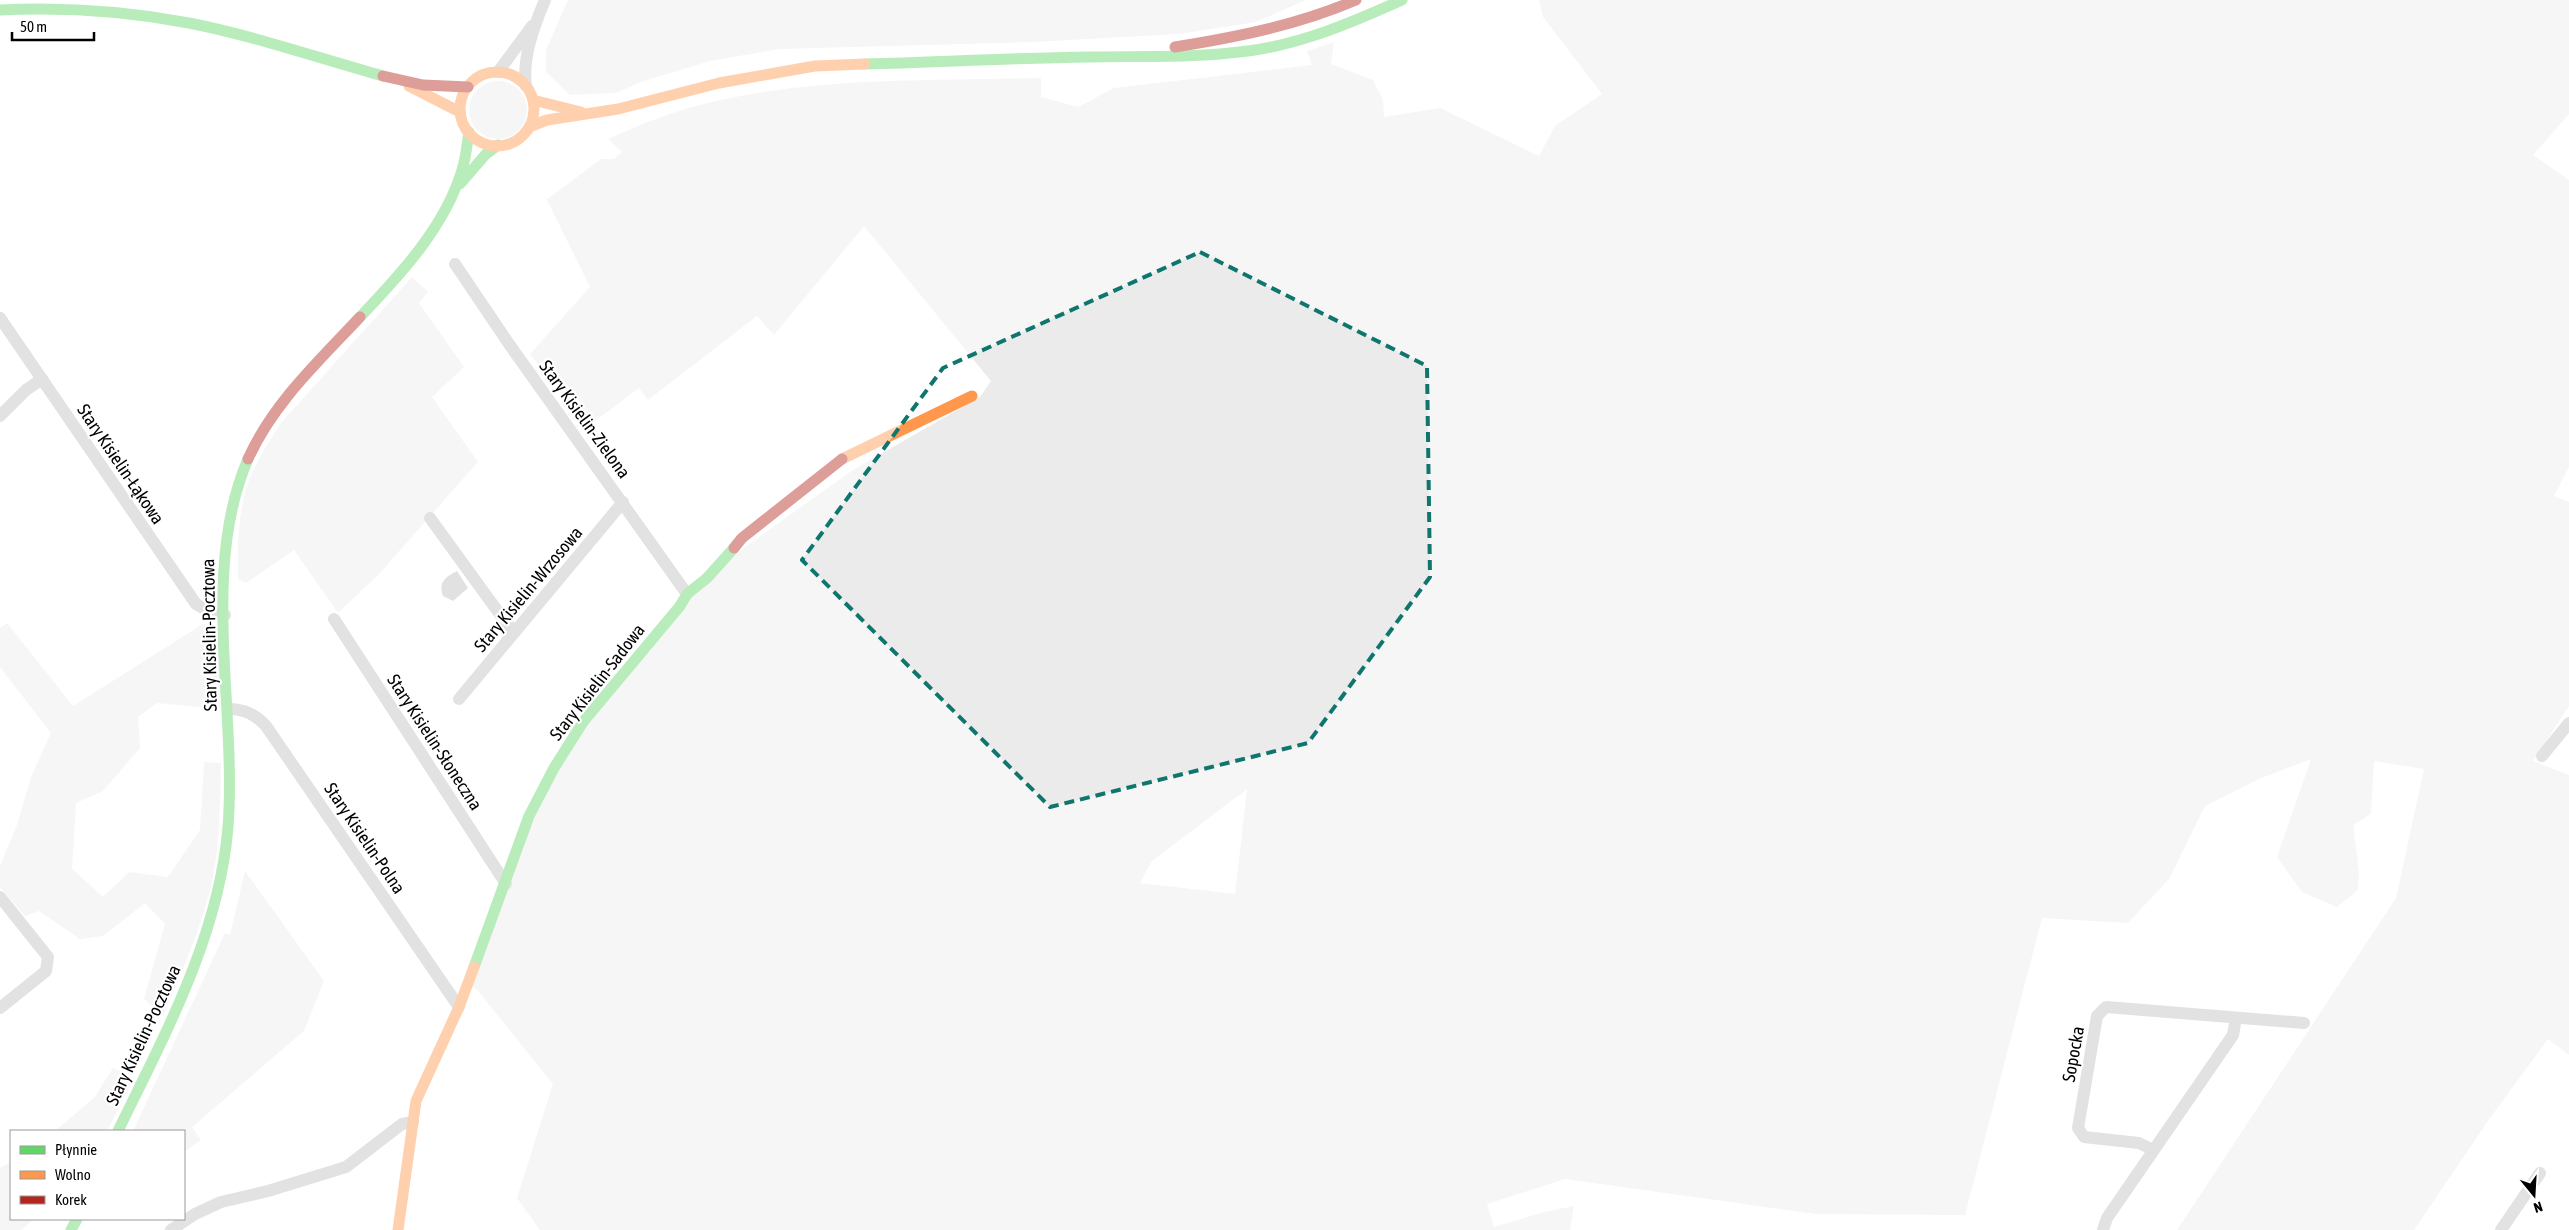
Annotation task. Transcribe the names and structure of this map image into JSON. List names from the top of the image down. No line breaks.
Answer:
{"streets":{"street":["Stary Kisielin-Zielona","Stary Kisielin-Łąkowa","Stary Kisielin-Wrzosowa","Stary Kisielin-Pocztowa","Stary Kisielin-Sadowa","Stary Kisielin-Słoneczna","Stary Kisielin-Polna","Sopocka"]},"crossings":[["Stary Kisielin-Zielona","Stary Kisielin-Wrzosowa"],["Stary Kisielin-Zielona","Stary Kisielin-Sadowa"],["Stary Kisielin-Łąkowa","Stary Kisielin-Pocztowa"],["Stary Kisielin-Pocztowa","Stary Kisielin-Polna"],["Stary Kisielin-Sadowa","Stary Kisielin-Słoneczna"],["Stary Kisielin-Sadowa","Stary Kisielin-Polna"]],"legend":["Płynnie","Wolno","Korek"],"scale_bar":"50 m","north":"bottom"}
